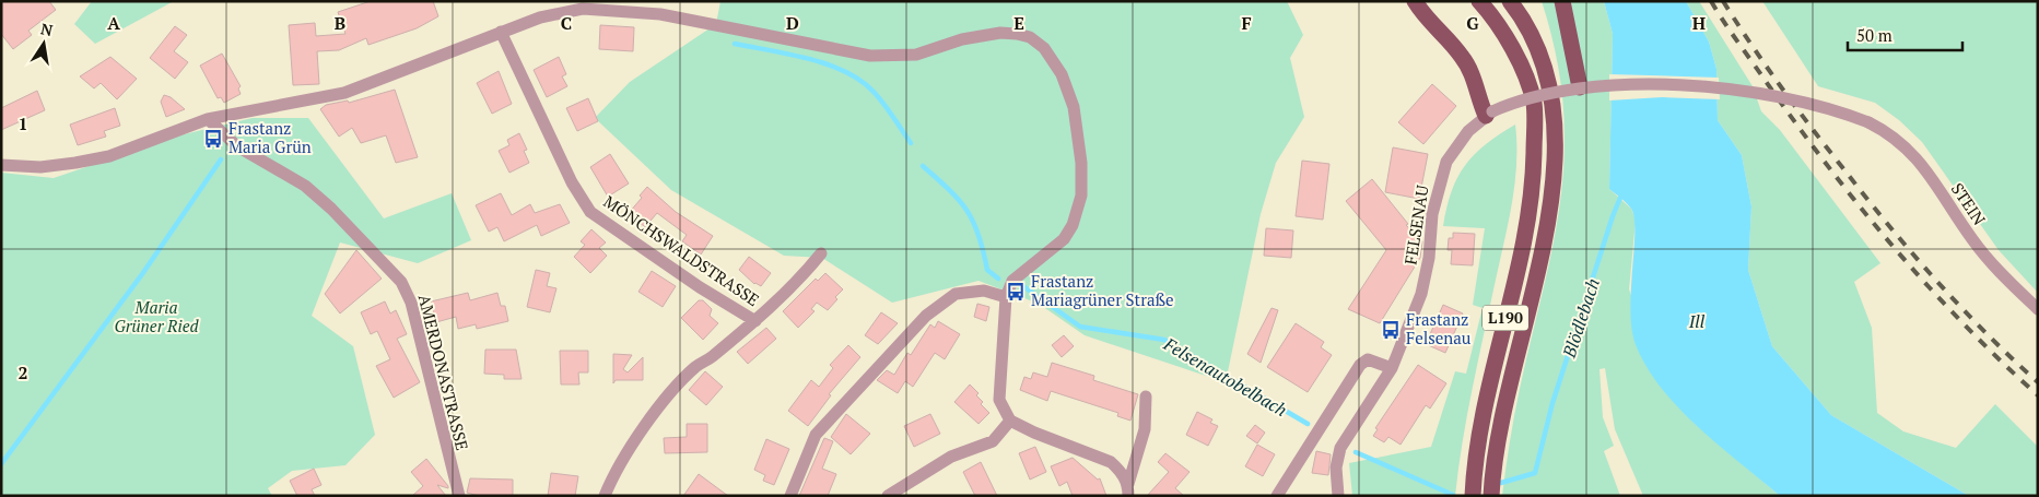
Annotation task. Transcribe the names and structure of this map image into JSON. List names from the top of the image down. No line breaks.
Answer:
{"streets":{"main road":["L190"],"street":["STEIN","FELSENAU","MÖNCHSWALDSTRASSE","AMERDONASTRASSE"]},"crossings":[["STEIN","FELSENAU"]],"water":["Blödlebach","Ill","Felsenautobelbach"],"parks":["Maria Grüner Ried"],"places":{"bus stop":["Frastanz Maria Grün","Frastanz Mariagrüner Straße","Frastanz Felsenau"]},"scale_bar":"50 m","north":"top","grid":{"columns":["A","B","C","D","E","F","G","H"],"rows":["1","2"]}}
